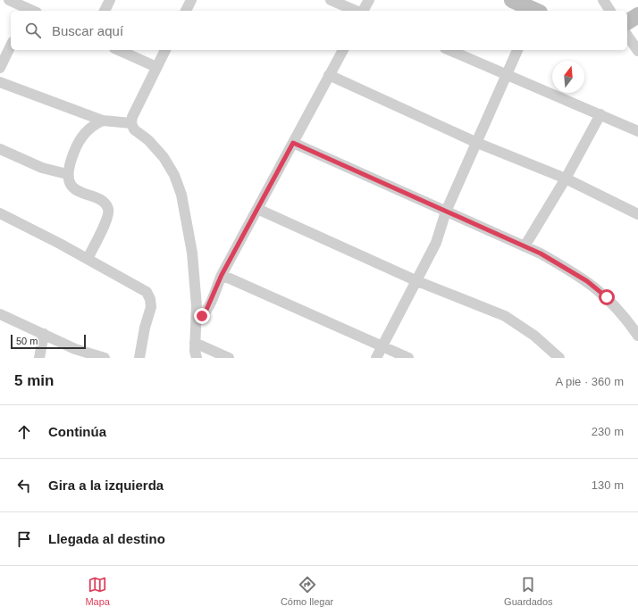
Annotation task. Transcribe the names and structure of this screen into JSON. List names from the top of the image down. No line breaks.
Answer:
{"scale_bar":"50 m","north":"top","page":{"search":"Buscar aquí","scale":"50 m","heading":["5 min","A pie · 360 m"],"list":[["Continúa","230 m"],["Gira a la izquierda","130 m"],"Llegada al destino"],"nav":["Mapa","Cómo llegar","Guardados"]}}
